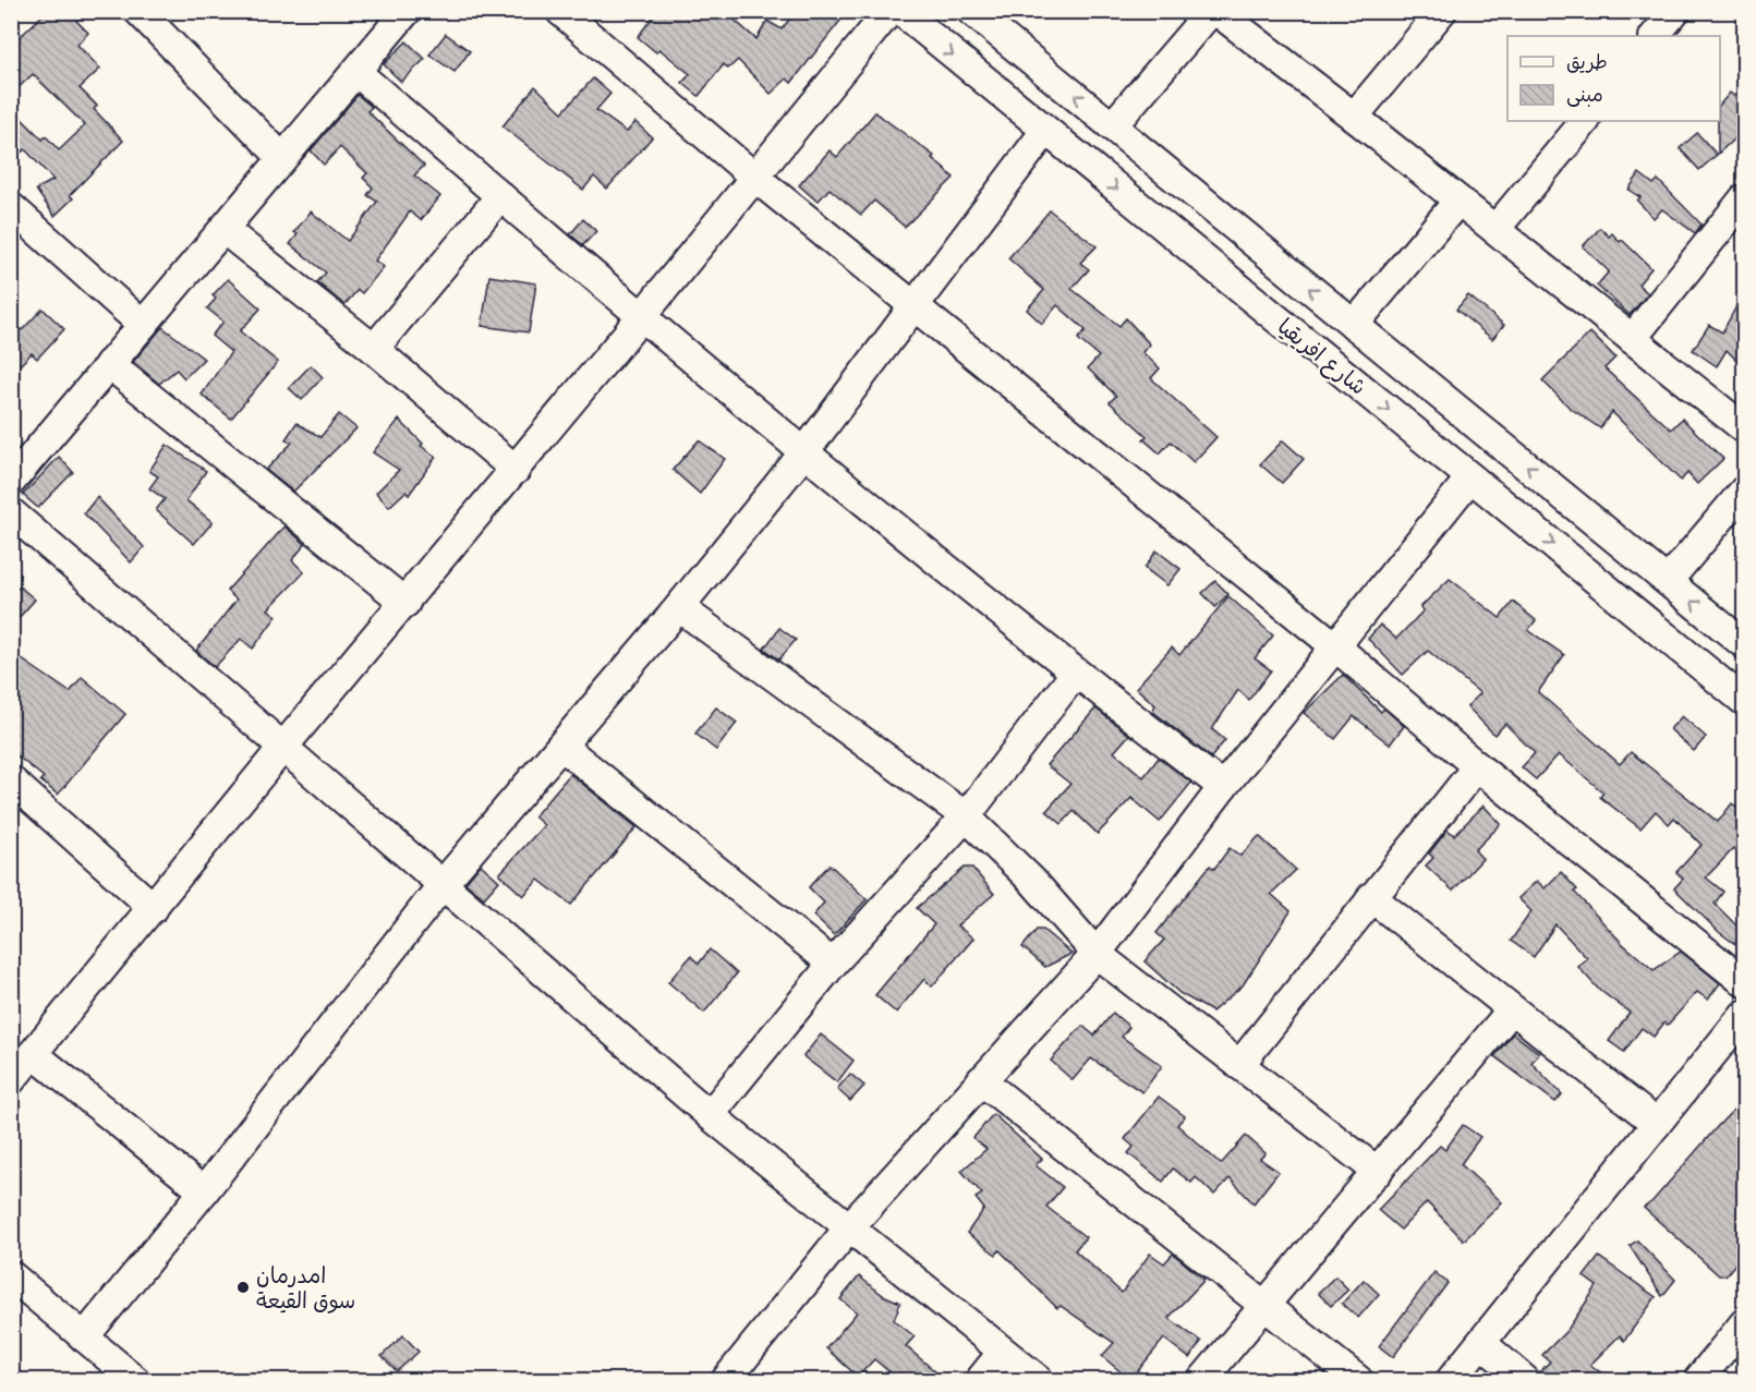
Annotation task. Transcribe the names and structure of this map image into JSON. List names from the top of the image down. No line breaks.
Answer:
{"streets":{"street":["شارع افريقيا"]},"places":["امدرمان سوق القيعة"],"legend":["طريق","مبنى"]}
